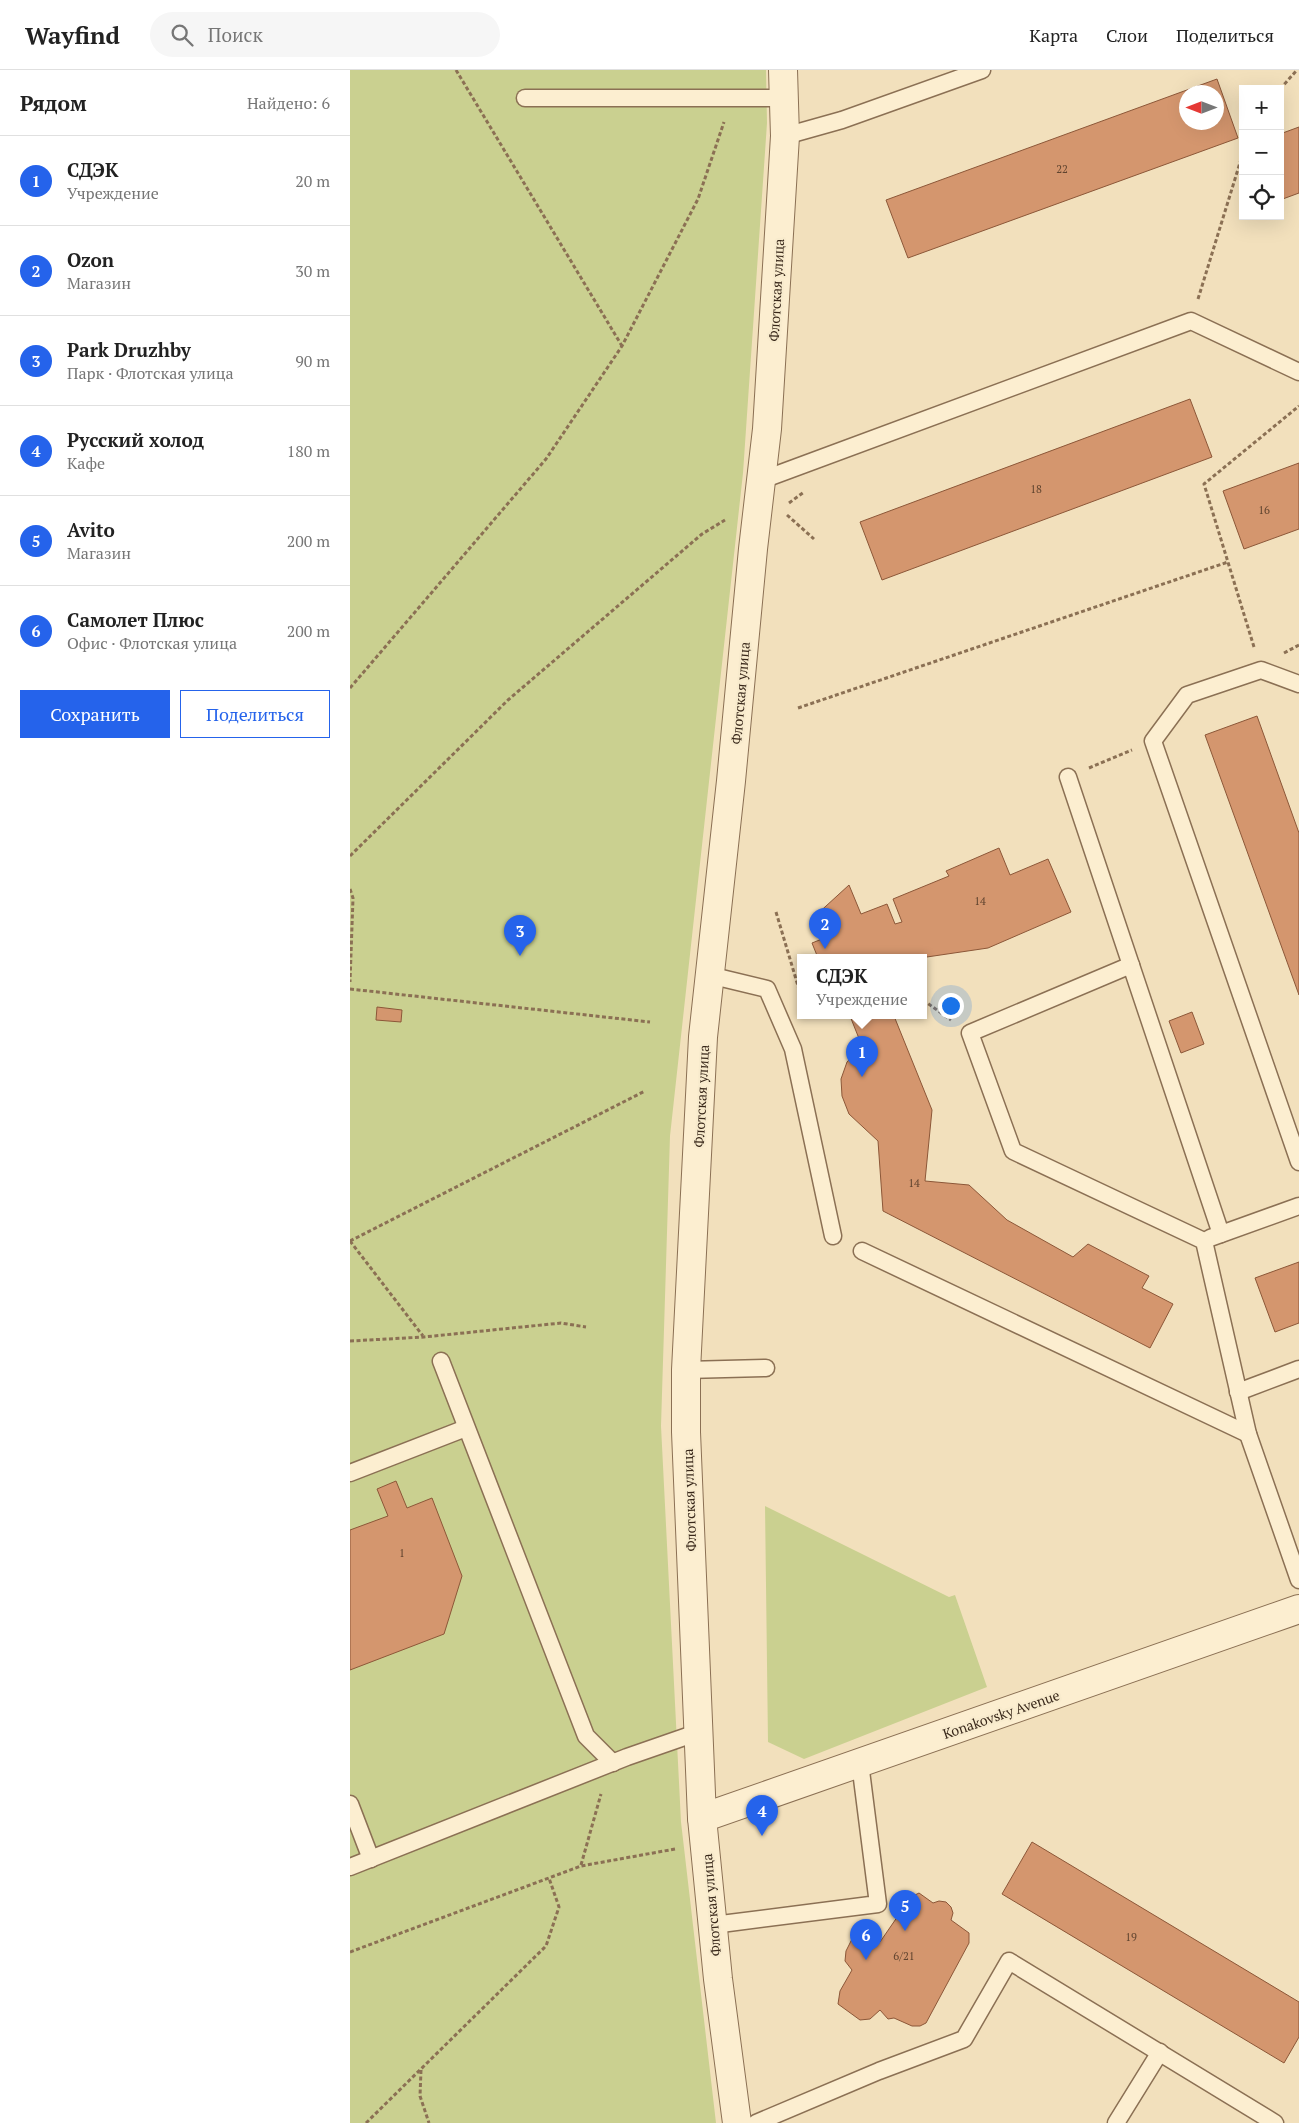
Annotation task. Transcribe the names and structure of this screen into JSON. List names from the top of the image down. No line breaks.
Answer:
{"streets":{"street":["Флотская улица","Konakovsky Avenue"]},"crossings":[["Флотская улица","Konakovsky Avenue"]],"house_numbers":["22","18","16","14","14","1","19","6/21"],"north":"left","page":{"header":"Wayfind","search":"Поиск","nav":["Карта","Слои","Поделиться"],"heading":["Рядом","Найдено: 6"],"map_buttons":["+","−"],"list":[{"mark":"1","name":"СДЭК","note":"Учреждение","value":"20 m"},{"mark":"2","name":"Ozon","note":"Магазин","value":"30 m"},{"mark":"3","name":"Park Druzhby","note":"Парк · Флотская улица","value":"90 m"},{"mark":"4","name":"Русский холод","note":"Кафе","value":"180 m"},{"mark":"5","name":"Avito","note":"Магазин","value":"200 m"},{"mark":"6","name":"Самолет Плюс","note":"Офис · Флотская улица","value":"200 m"}],"buttons":["Сохранить","Поделиться"],"pins":["2","3","1","4","5","6"],"popup":["СДЭК","Учреждение"]}}
